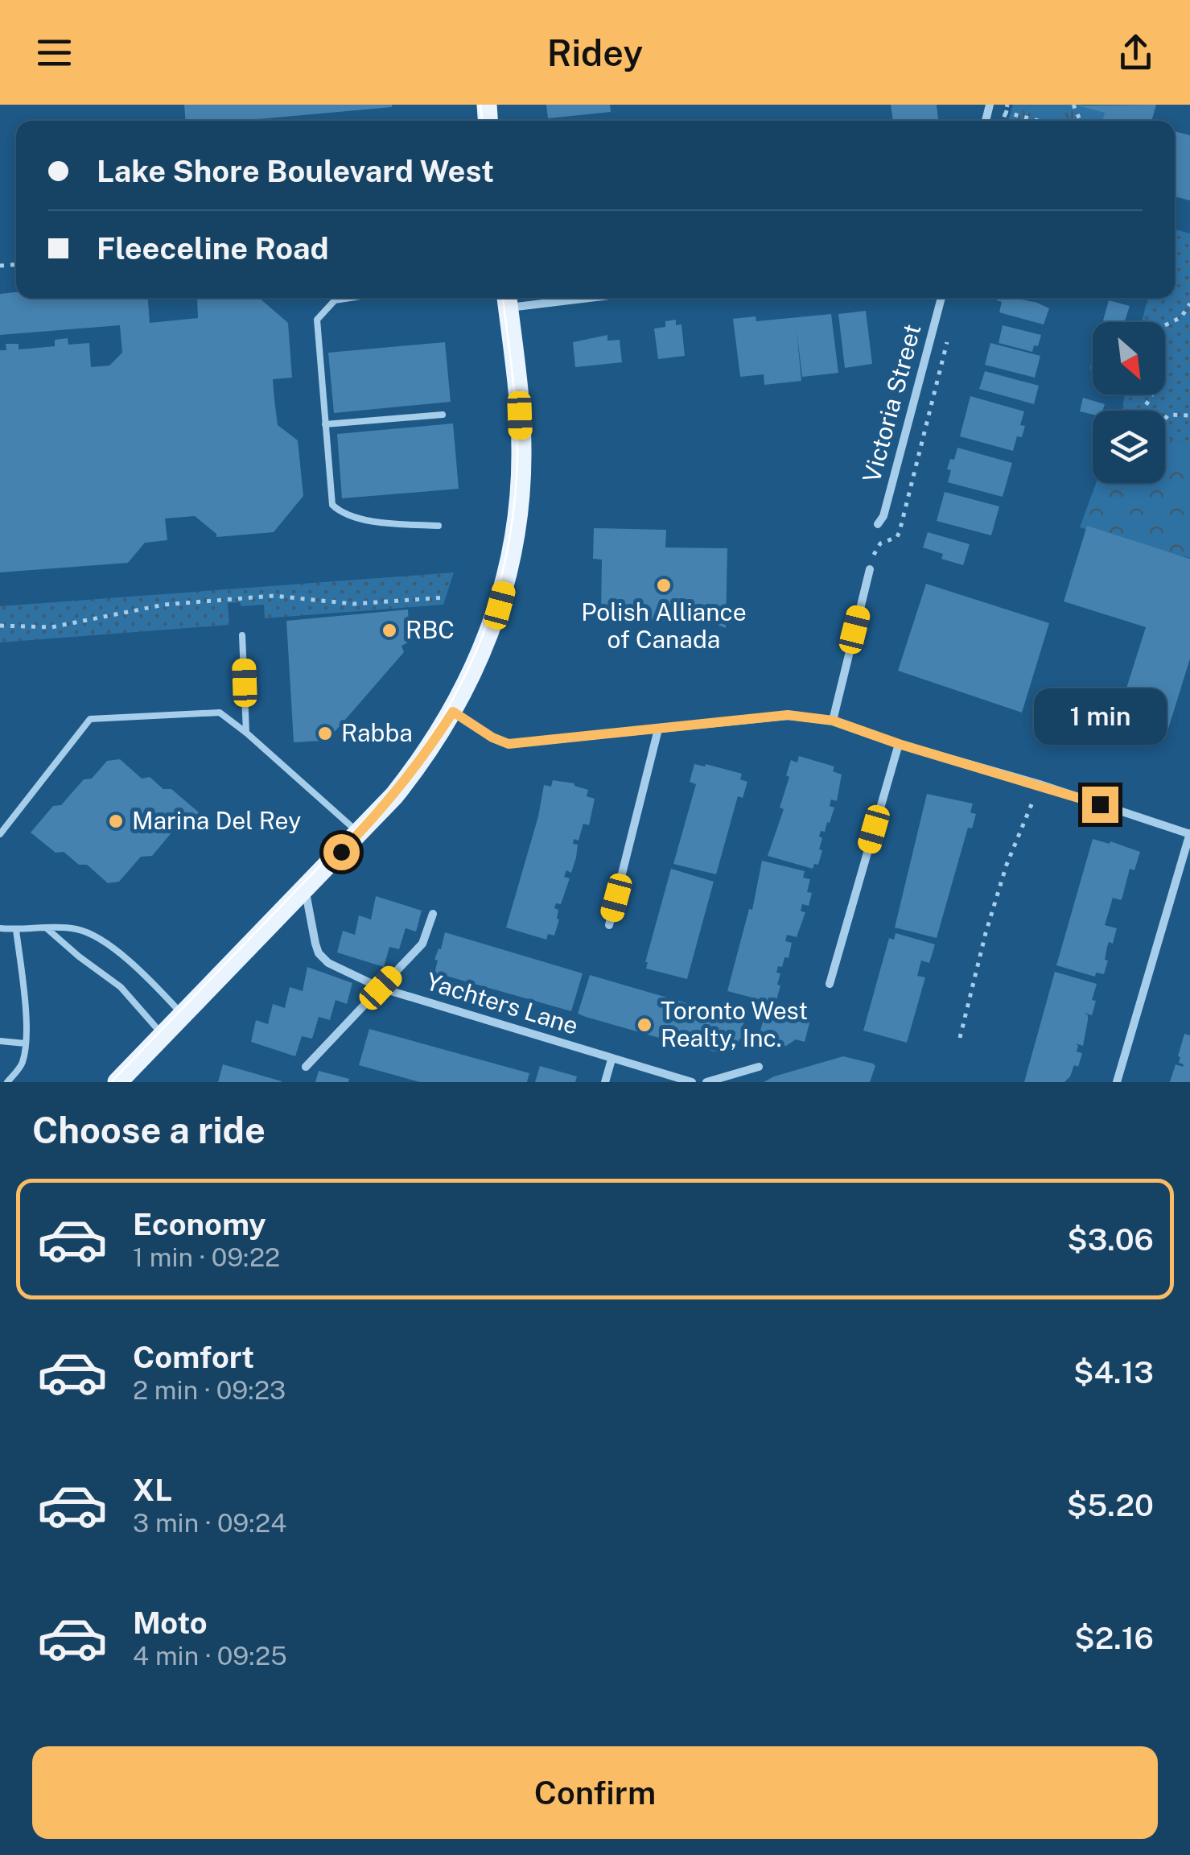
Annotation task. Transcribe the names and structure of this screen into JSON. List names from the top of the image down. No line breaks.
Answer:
{"streets":{"street":["Victoria Street","Yachters Lane"]},"places":["Polish Alliance of Canada","RBC","Rabba","Marina Del Rey","Toronto West Realty, Inc."],"north":"bottom right","page":{"header":"Ridey","banner":["Lake Shore Boulevard West","Fleeceline Road"],"bubble":"1 min","heading":"Choose a ride","list":[{"name":"Economy","note":"1 min · 09:22","value":"$3.06"},{"name":"Comfort","note":"2 min · 09:23","value":"$4.13"},{"name":"XL","note":"3 min · 09:24","value":"$5.20"},{"name":"Moto","note":"4 min · 09:25","value":"$2.16"}],"buttons":"Confirm"}}
